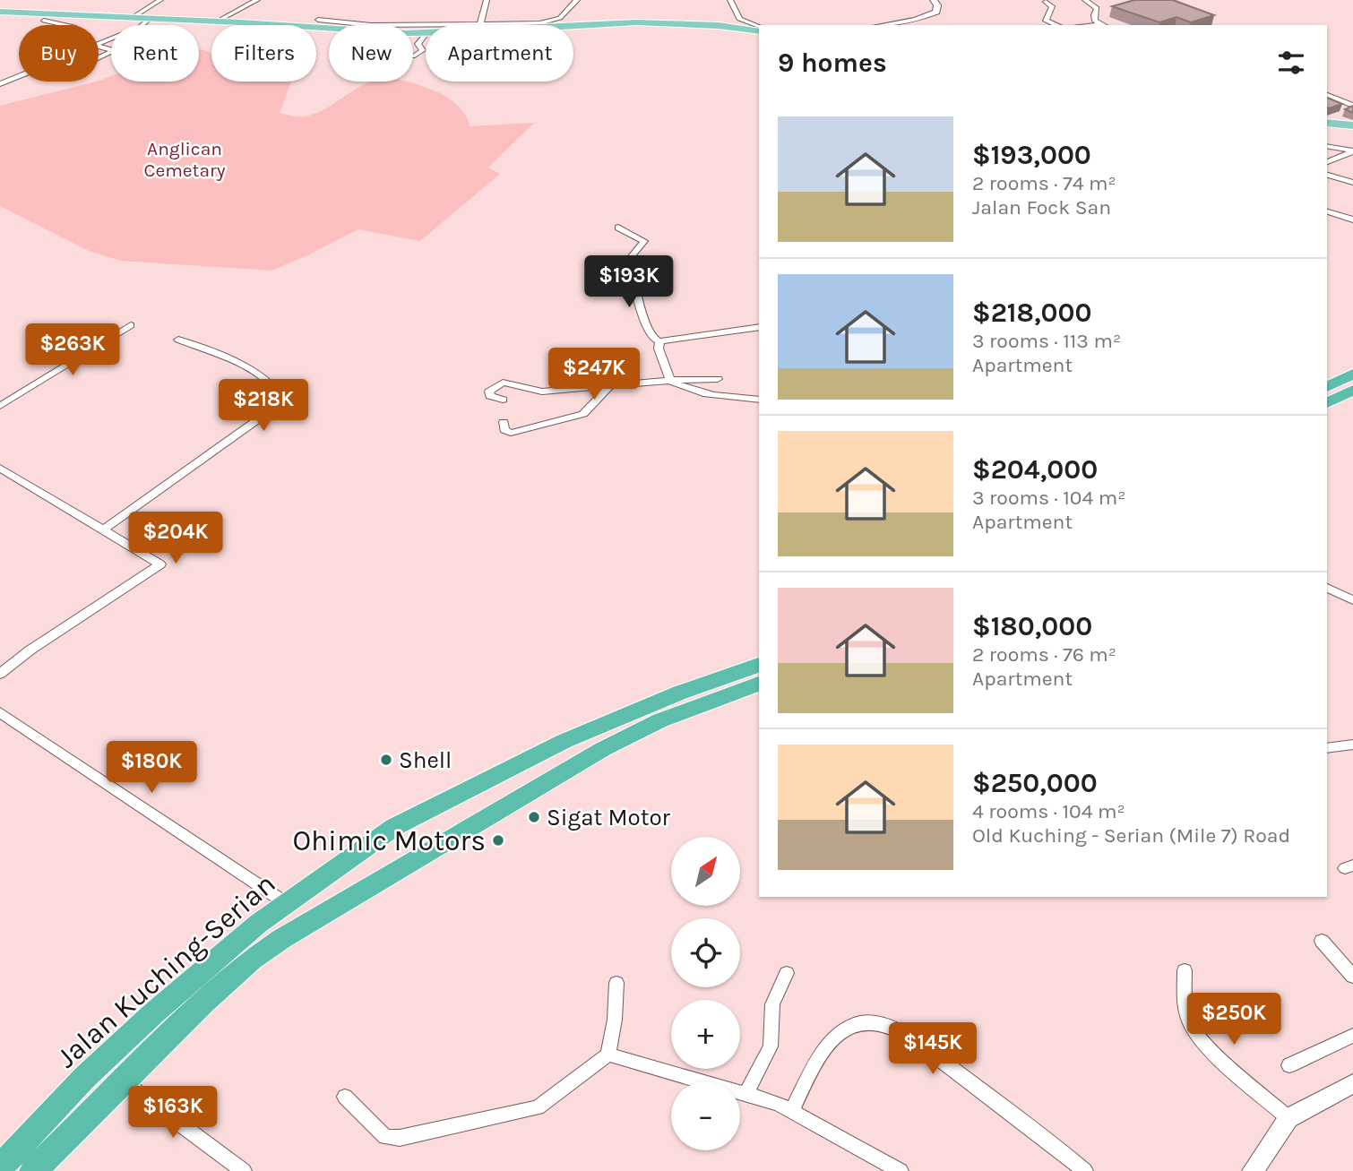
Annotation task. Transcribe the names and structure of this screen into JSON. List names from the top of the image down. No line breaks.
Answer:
{"streets":{"highway":["Jalan Kuching-Serian"]},"parks":["Anglican Cemetary"],"places":["Shell","Sigat Motor","Ohimic Motors"],"north":"top right","page":{"chip":["Buy","Rent","Filters","New","Apartment"],"heading":"9 homes","list":[{"name":"$193,000","note":"2 rooms · 74 m² · Jalan Fock San"},{"name":"$218,000","note":"3 rooms · 113 m² · Apartment"},{"name":"$204,000","note":"3 rooms · 104 m² · Apartment"},{"name":"$180,000","note":"2 rooms · 76 m² · Apartment"},{"name":"$250,000","note":"4 rooms · 104 m² · Old Kuching - Serian (Mile 7) Road"}],"price":["$193K","$263K","$247K","$218K","$204K","$180K","$250K","$145K","$163K"],"map_buttons":["+","−"]}}
